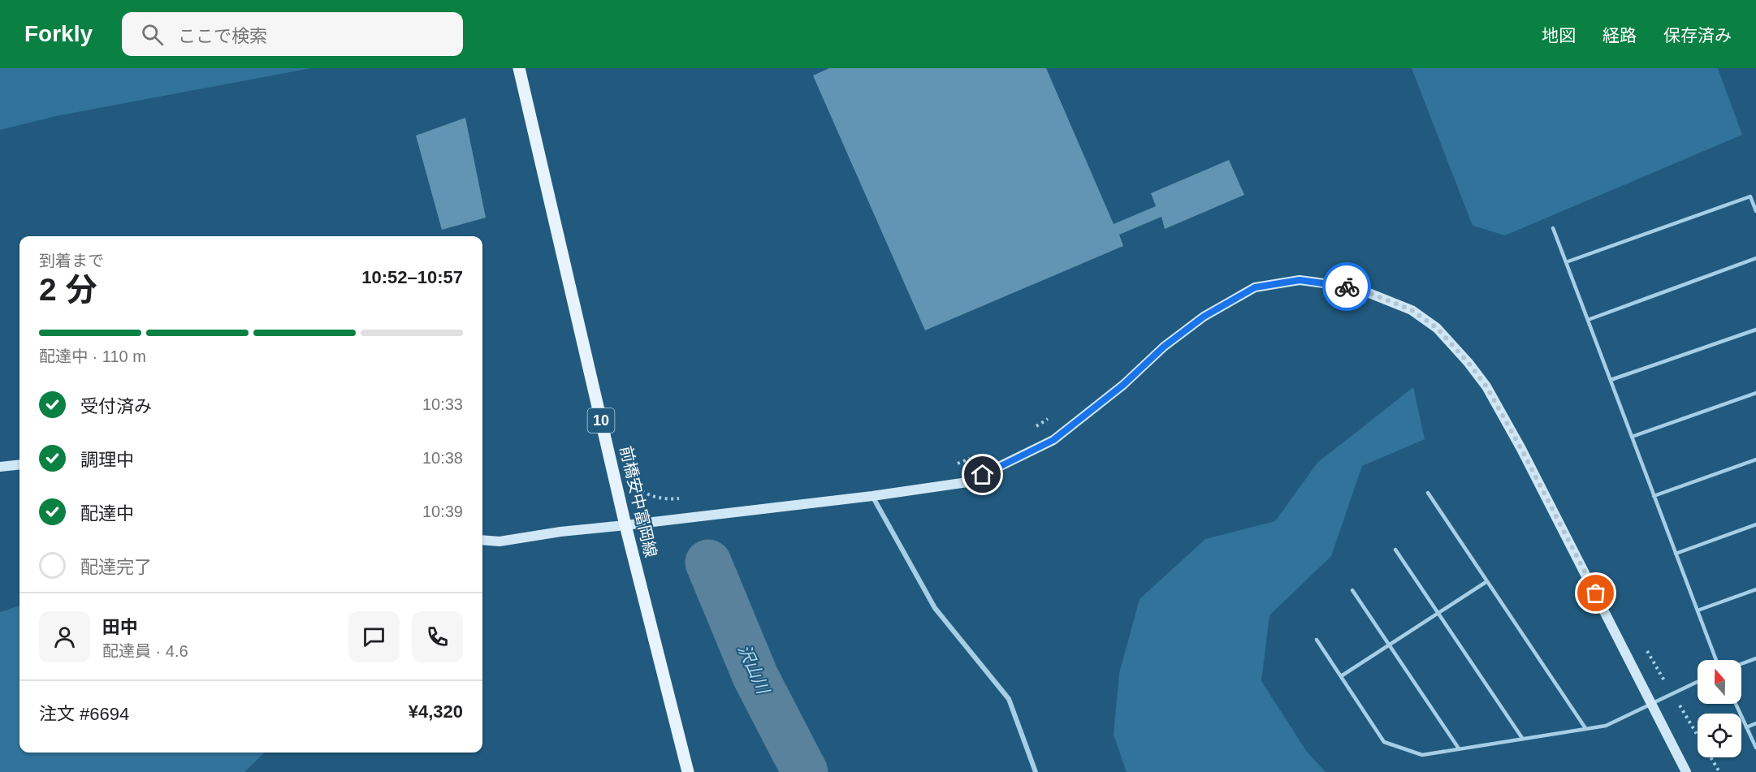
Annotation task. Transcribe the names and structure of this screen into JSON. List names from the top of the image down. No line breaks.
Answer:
{"streets":{"main road":["10","前橋安中富岡線"]},"water":["沢山川"],"north":"top","page":{"header":"Forkly","search":"ここで検索","nav":["地図","経路","保存済み"],"heading":["2 分","到着まで","10:52–10:57"],"panel":["田中","配達員 · 4.6","注文 #6694","¥4,320"],"bar":"配達中 · 110 m","list":[["受付済み","10:33"],["調理中","10:38"],["配達中","10:39"],"配達完了"]}}
